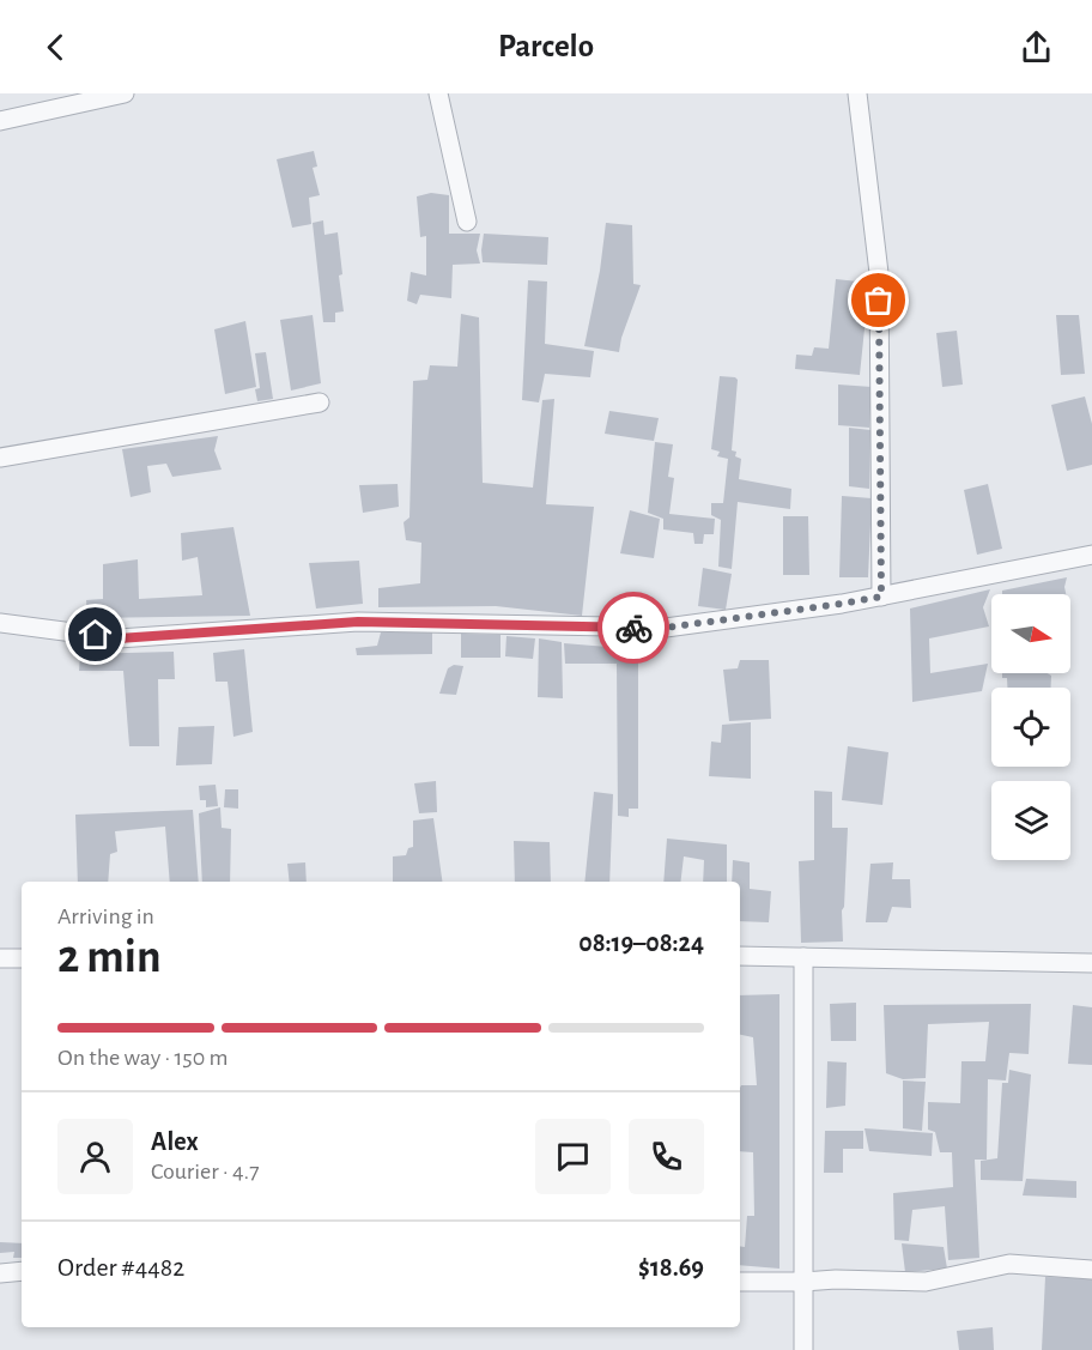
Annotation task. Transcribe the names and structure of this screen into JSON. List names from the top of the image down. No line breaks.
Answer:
{"north":"right","page":{"header":"Parcelo","heading":["2 min","Arriving in","08:19–08:24"],"panel":["Alex","Courier · 4.7","Order #4482","$18.69"],"bar":"On the way · 150 m"}}
